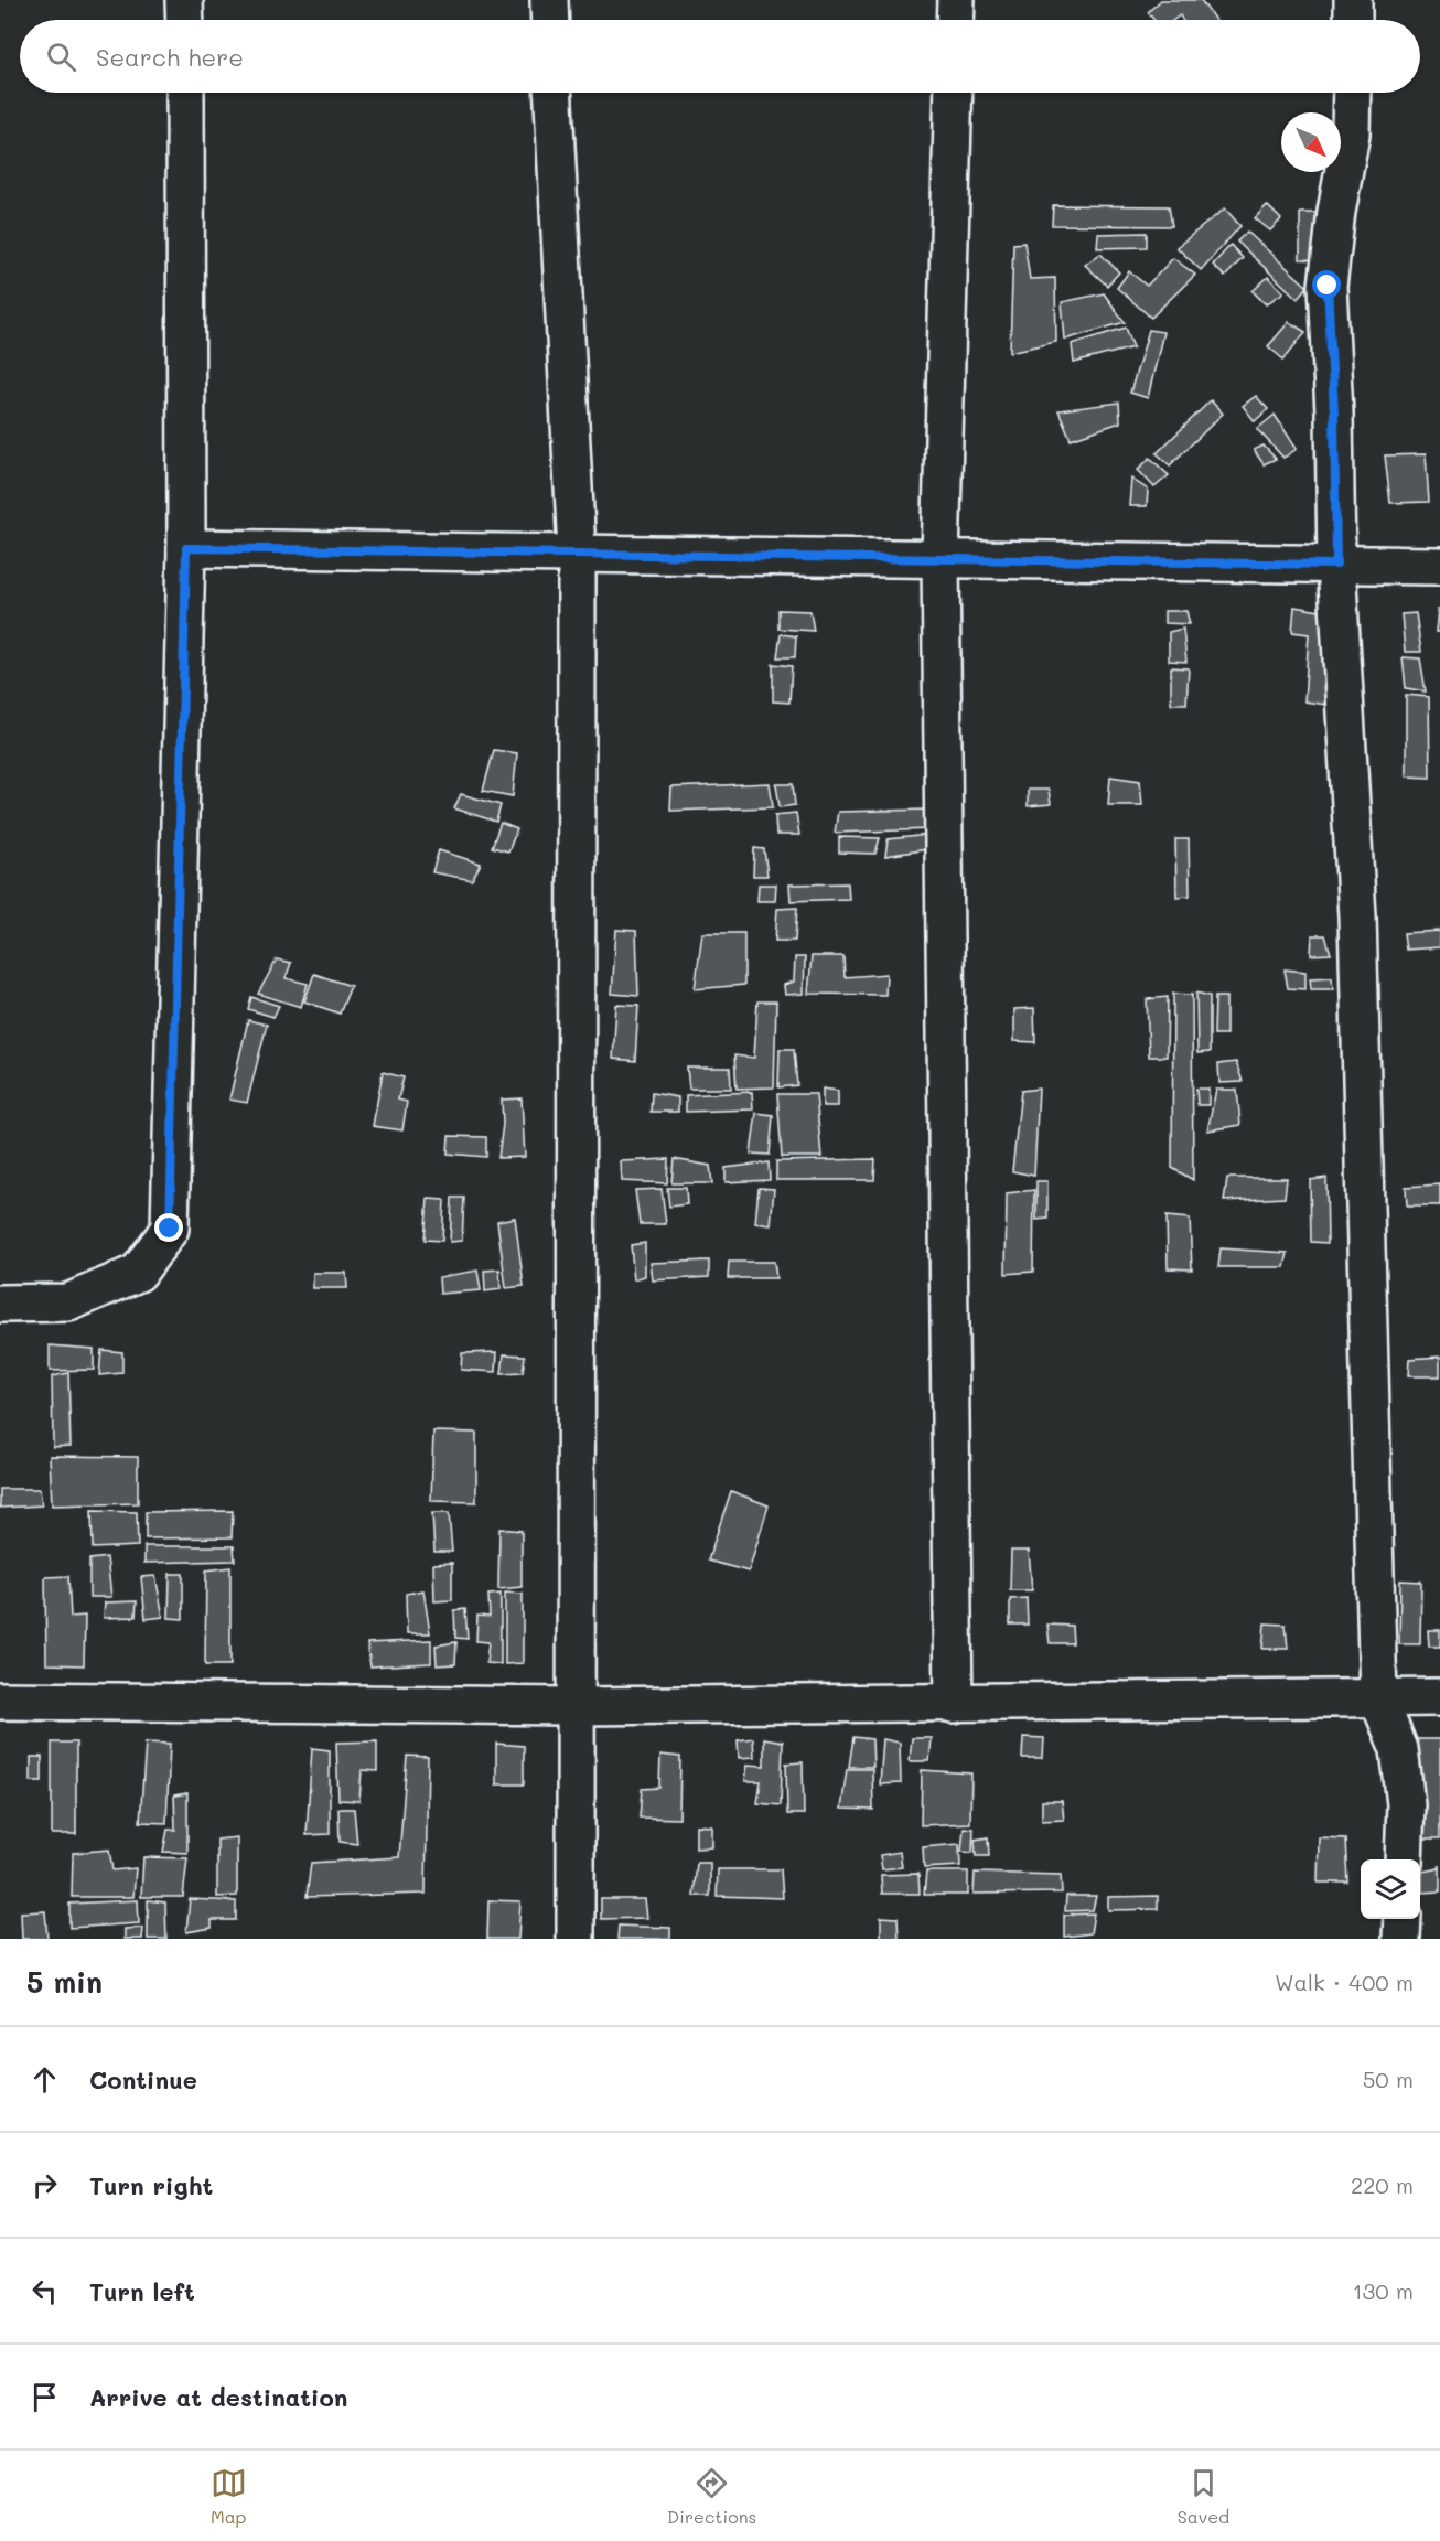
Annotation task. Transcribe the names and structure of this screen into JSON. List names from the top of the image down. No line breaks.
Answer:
{"north":"bottom right","page":{"search":"Search here","heading":["5 min","Walk · 400 m"],"list":[["Continue","50 m"],["Turn right","220 m"],["Turn left","130 m"],"Arrive at destination"],"nav":["Map","Directions","Saved"]}}
